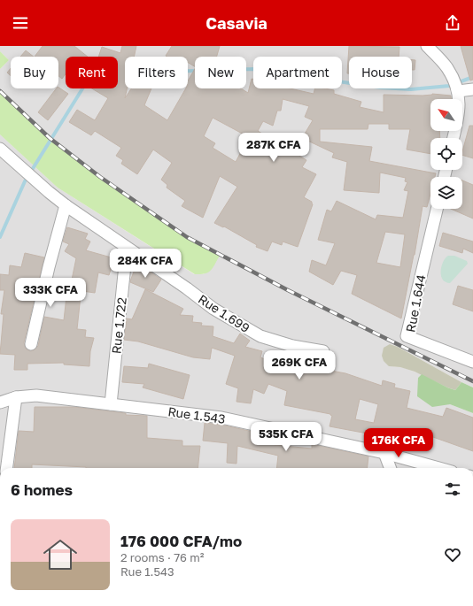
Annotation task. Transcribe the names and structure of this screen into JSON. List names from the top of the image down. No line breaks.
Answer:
{"streets":{"street":["Rue 1.644","Rue 1.699","Rue 1.722","Rue 1.543"]},"crossings":[["Rue 1.699","Rue 1.722"],["Rue 1.722","Rue 1.543"]],"north":"top left","page":{"header":"Casavia","chip":["Buy","Rent","Filters","New","Apartment","House"],"price":["287K CFA","284K CFA","333K CFA","269K CFA","535K CFA","176K CFA"],"heading":"6 homes","list":[{"name":"176 000 CFA/mo","note":"2 rooms · 76 m² · Rue 1.543"}]}}
